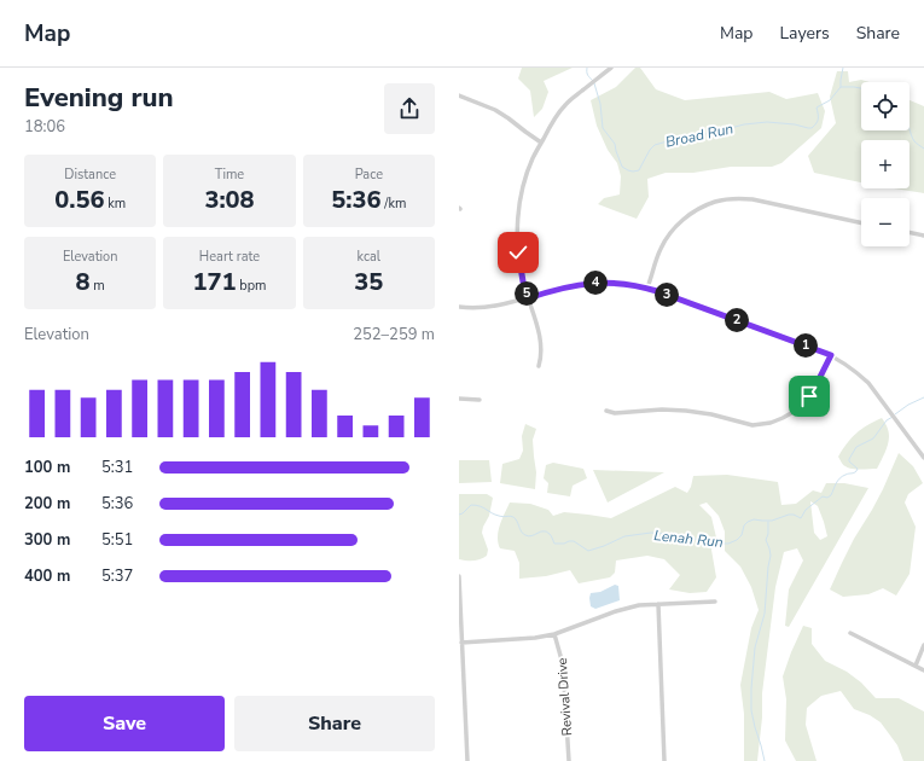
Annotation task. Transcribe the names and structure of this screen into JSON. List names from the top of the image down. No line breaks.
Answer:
{"streets":{"street":["Revival Drive"]},"water":["Broad Run","Lenah Run"],"page":{"header":"Map","nav":["Map","Layers","Share"],"heading":["Evening run","18:06"],"map_buttons":["+","−"],"stats":[["Distance","0.56 km"],["Time","3:08"],["Pace","5:36 /km"],["Elevation","8 m"],["Heart rate","171 bpm"],["kcal","35"]],"pins":["4","5","3","2","1"],"chart":["Elevation","252–259 m"],"list":[{"name":"100 m","note":"5:31"},{"name":"200 m","note":"5:36"},{"name":"300 m","note":"5:51"},{"name":"400 m","note":"5:37"}],"buttons":["Save","Share"]}}
